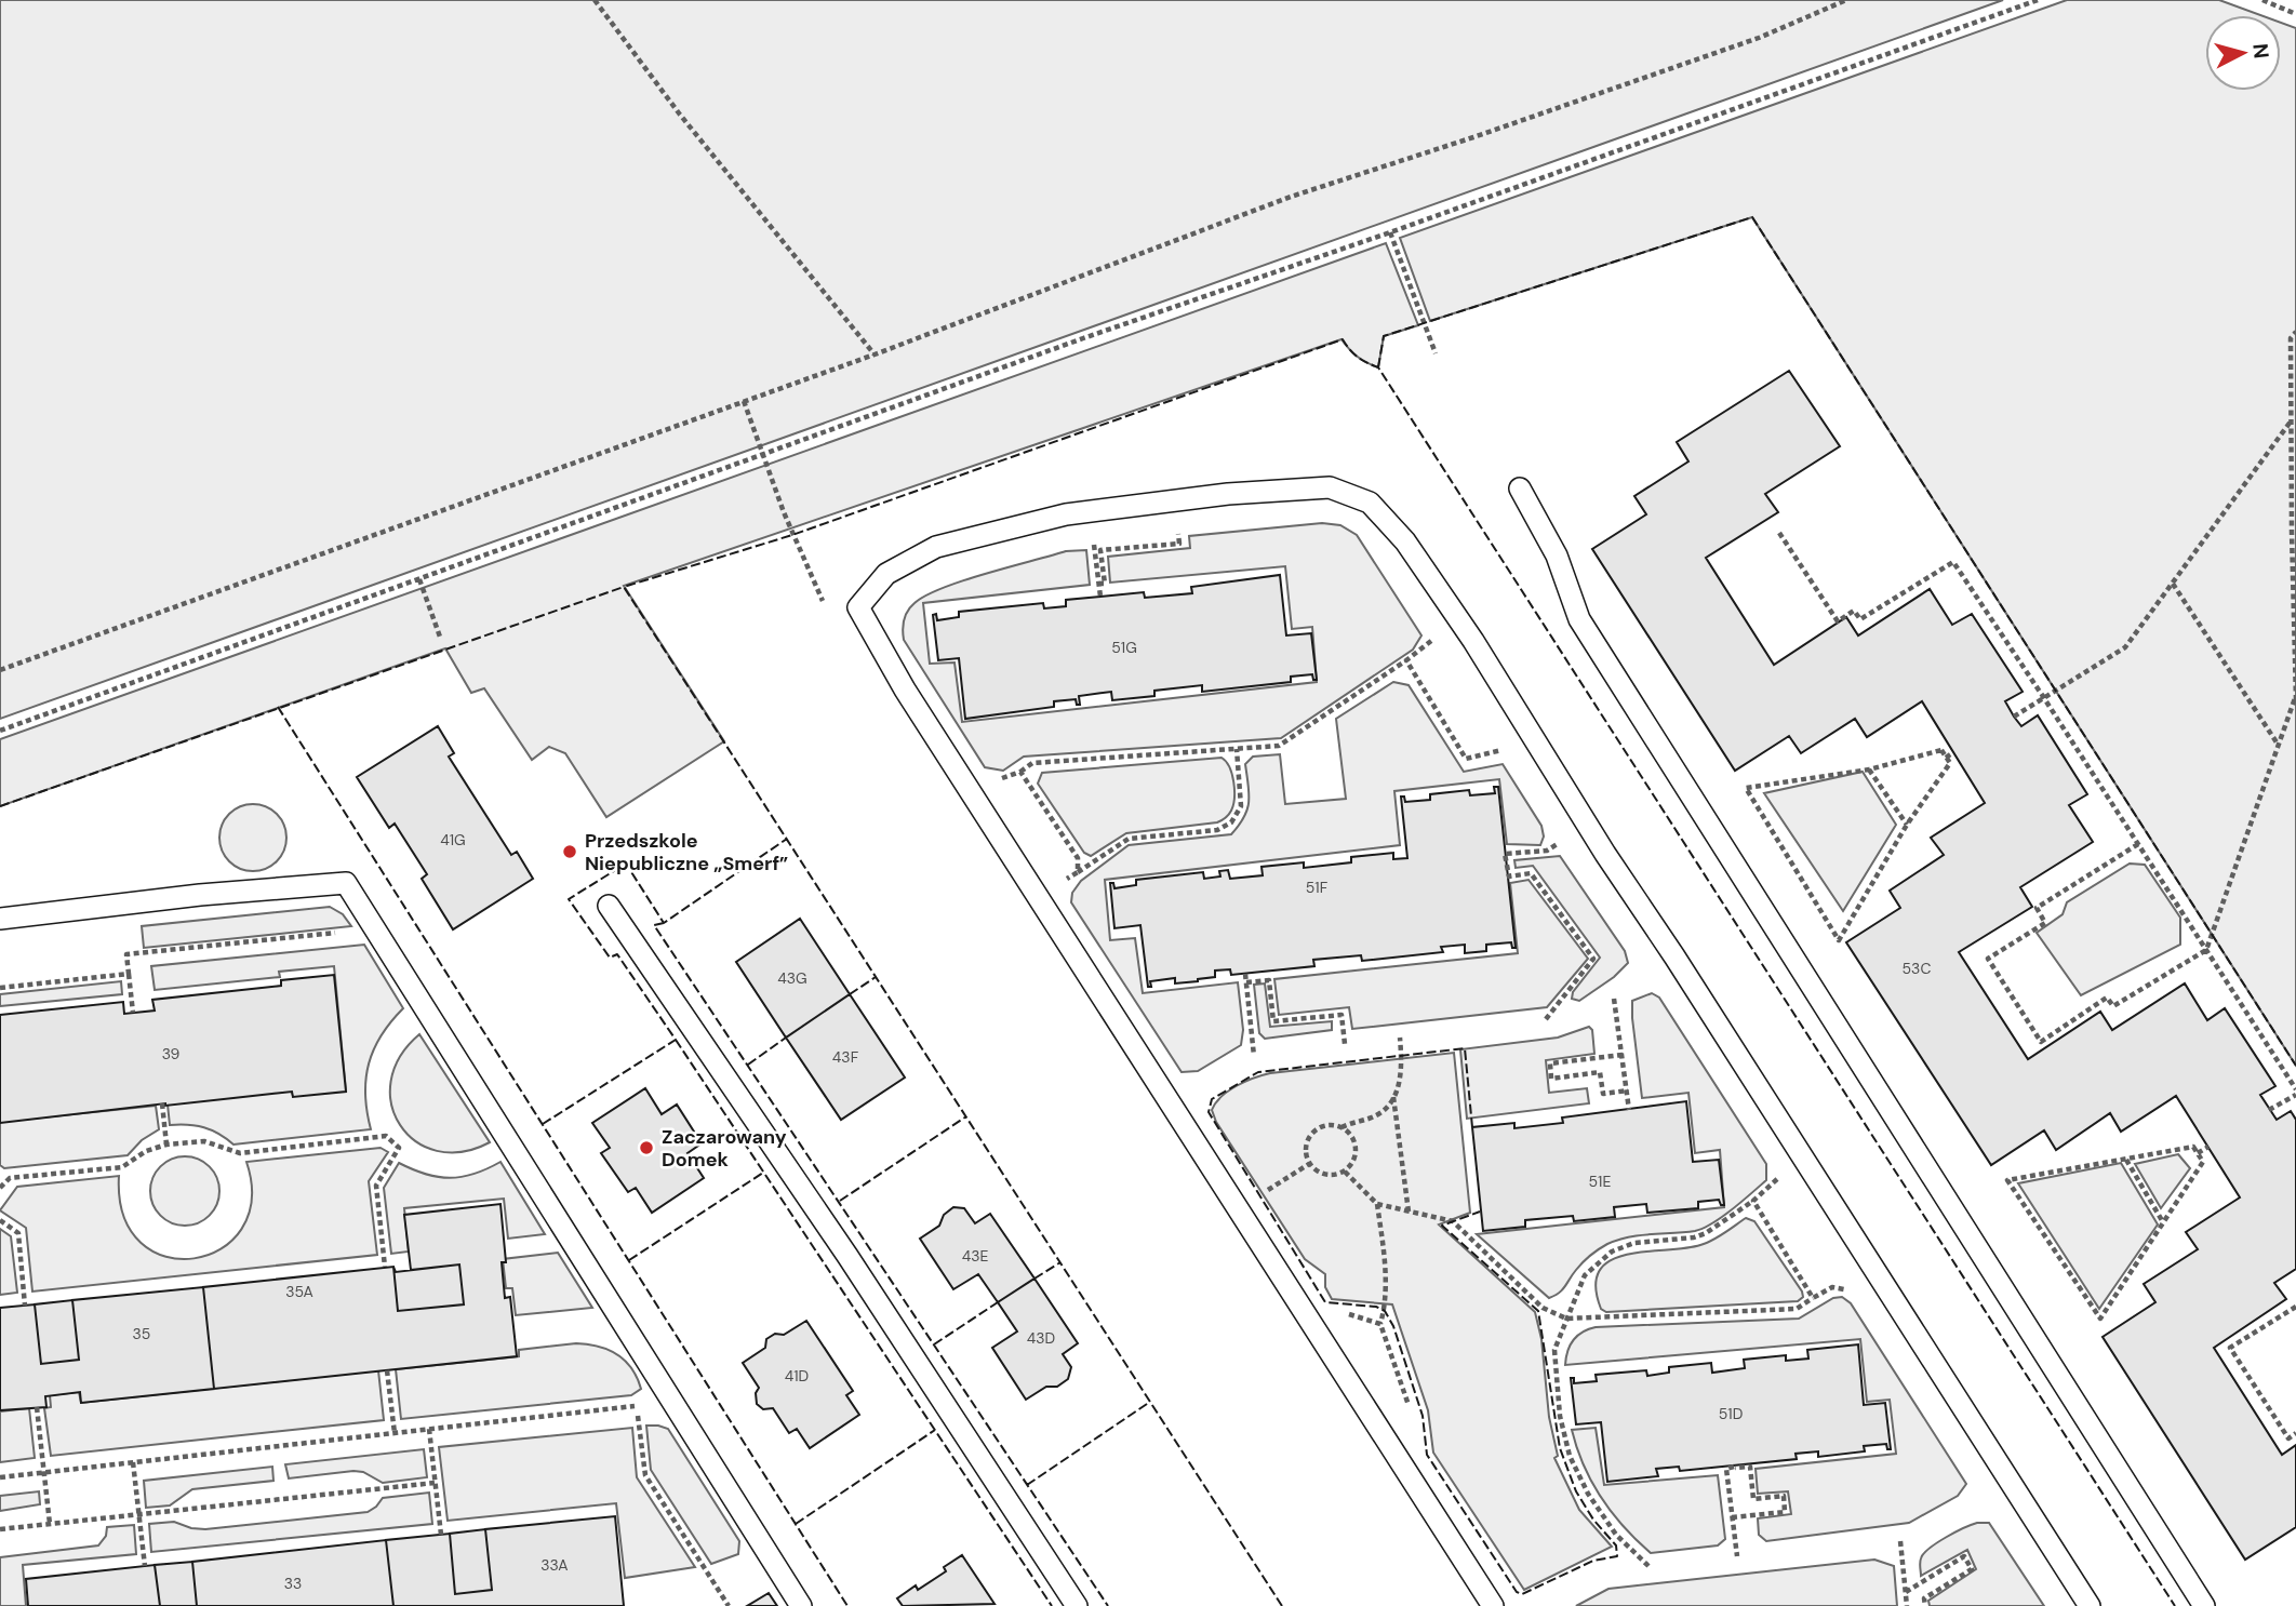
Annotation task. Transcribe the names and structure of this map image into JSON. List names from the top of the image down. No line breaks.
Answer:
{"places":["Przedszkole Niepubliczne „Smerf”","Zaczarowany Domek"],"house_numbers":["51G","41G","51F","53C","43G","39","43F","51E","43E","35A","35","43D","41D","51D","33A","33"],"north":"right"}
